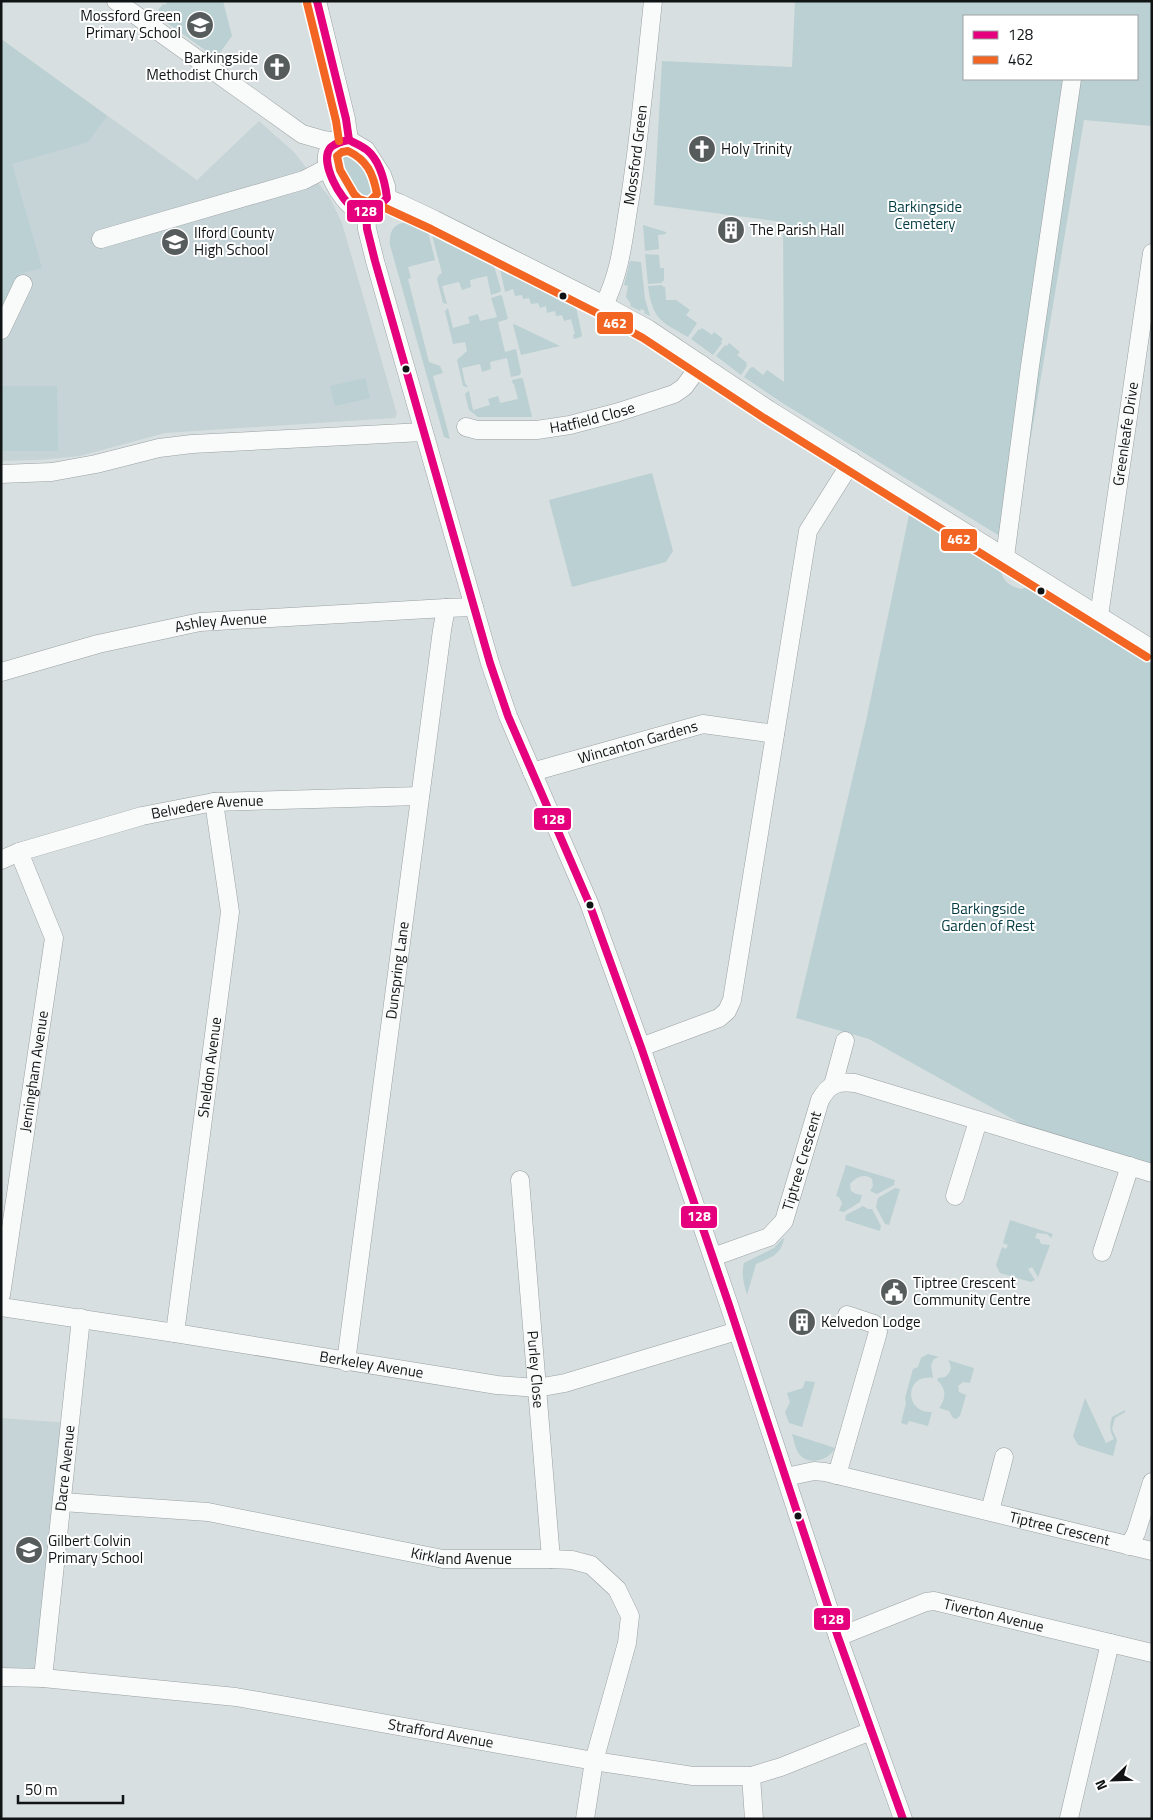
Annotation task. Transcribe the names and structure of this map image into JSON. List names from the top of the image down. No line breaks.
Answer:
{"streets":{"street":["Mossford Green","Hatfield Close","Greenleafe Drive","Ashley Avenue","Wincanton Gardens","Belvedere Avenue","Dunspring Lane","Sheldon Avenue","Jerningham Avenue","Tiptree Crescent","Berkeley Avenue","Purley Close","Dacre Avenue","Kirkland Avenue","Tiverton Avenue","Strafford Avenue"]},"crossings":[["Ashley Avenue","Dunspring Lane"],["Belvedere Avenue","Dunspring Lane"],["Belvedere Avenue","Sheldon Avenue"],["Belvedere Avenue","Jerningham Avenue"],["Dunspring Lane","Berkeley Avenue"],["Sheldon Avenue","Berkeley Avenue"],["Berkeley Avenue","Purley Close"],["Berkeley Avenue","Dacre Avenue"],["Purley Close","Kirkland Avenue"],["Dacre Avenue","Kirkland Avenue"],["Dacre Avenue","Strafford Avenue"],["Kirkland Avenue","Strafford Avenue"]],"parks":["Barkingside Cemetery","Barkingside Garden of Rest"],"places":{"school or university":["Mossford Green Primary School","Ilford County High School","Gilbert Colvin Primary School"],"church":["Barkingside Methodist Church","Holy Trinity"],"building":["The Parish Hall","Kelvedon Lodge"],"public building":["Tiptree Crescent Community Centre"]},"lines":["transit line 128","transit line 462"],"legend":["128","462"],"scale_bar":"50 m","north":"bottom left"}
